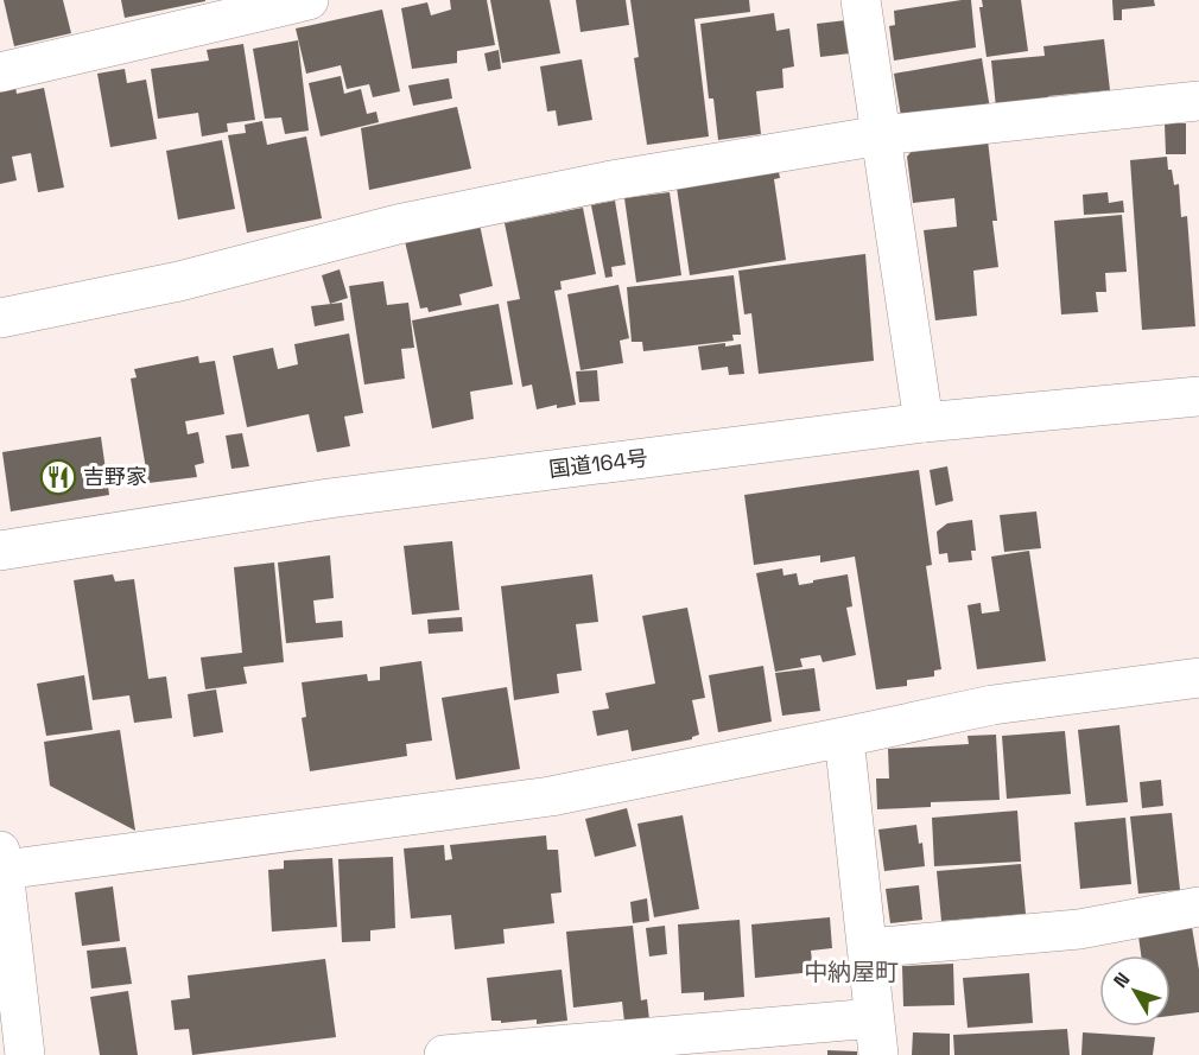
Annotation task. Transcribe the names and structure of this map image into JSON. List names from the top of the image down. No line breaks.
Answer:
{"streets":{"main road":["国道164号"]},"districts":["中納屋町"],"places":{"restaurant":["吉野家"]},"north":"top left"}
